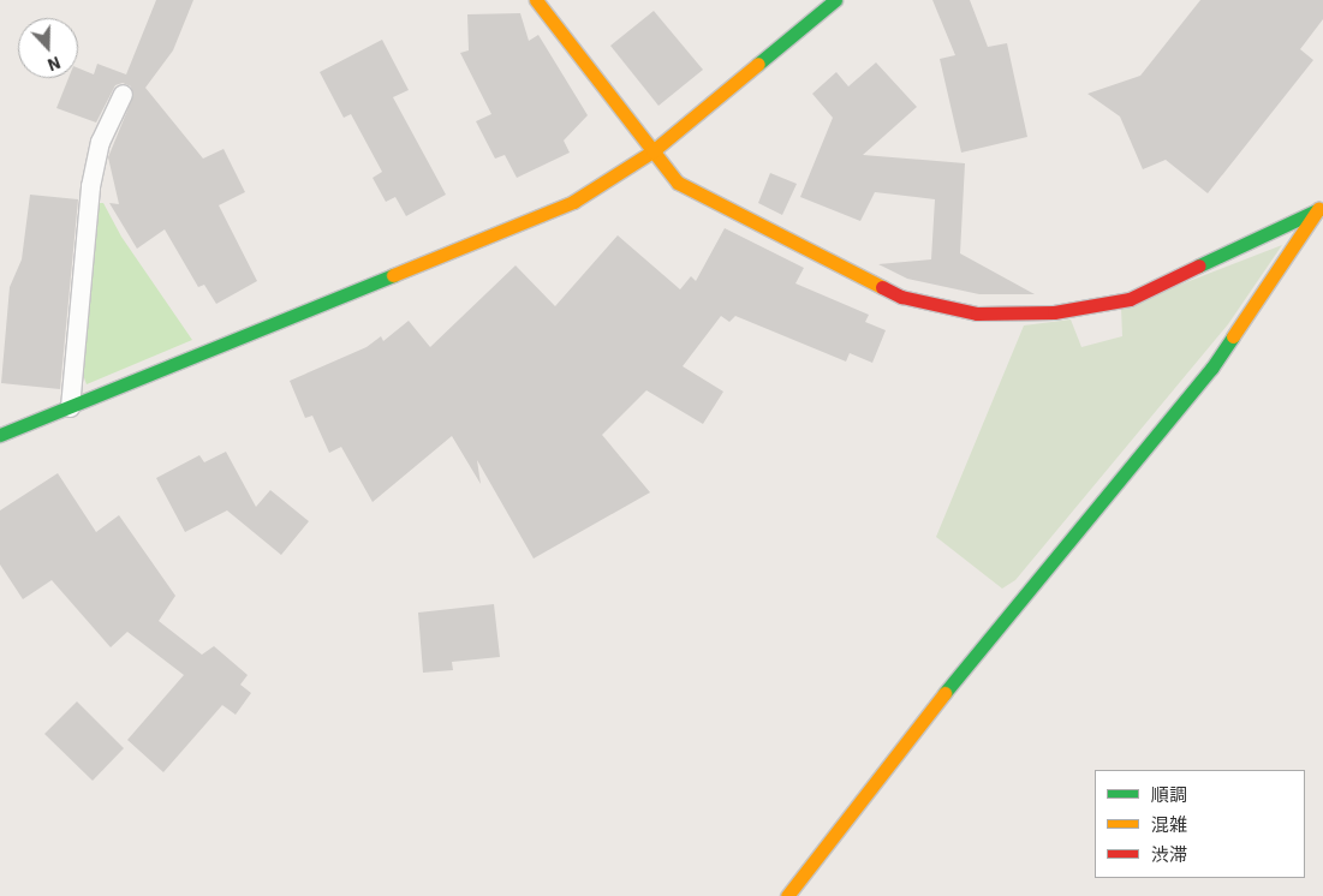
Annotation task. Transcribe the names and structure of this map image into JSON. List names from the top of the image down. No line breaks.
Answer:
{"legend":["順調","混雑","渋滞"],"north":"bottom"}
